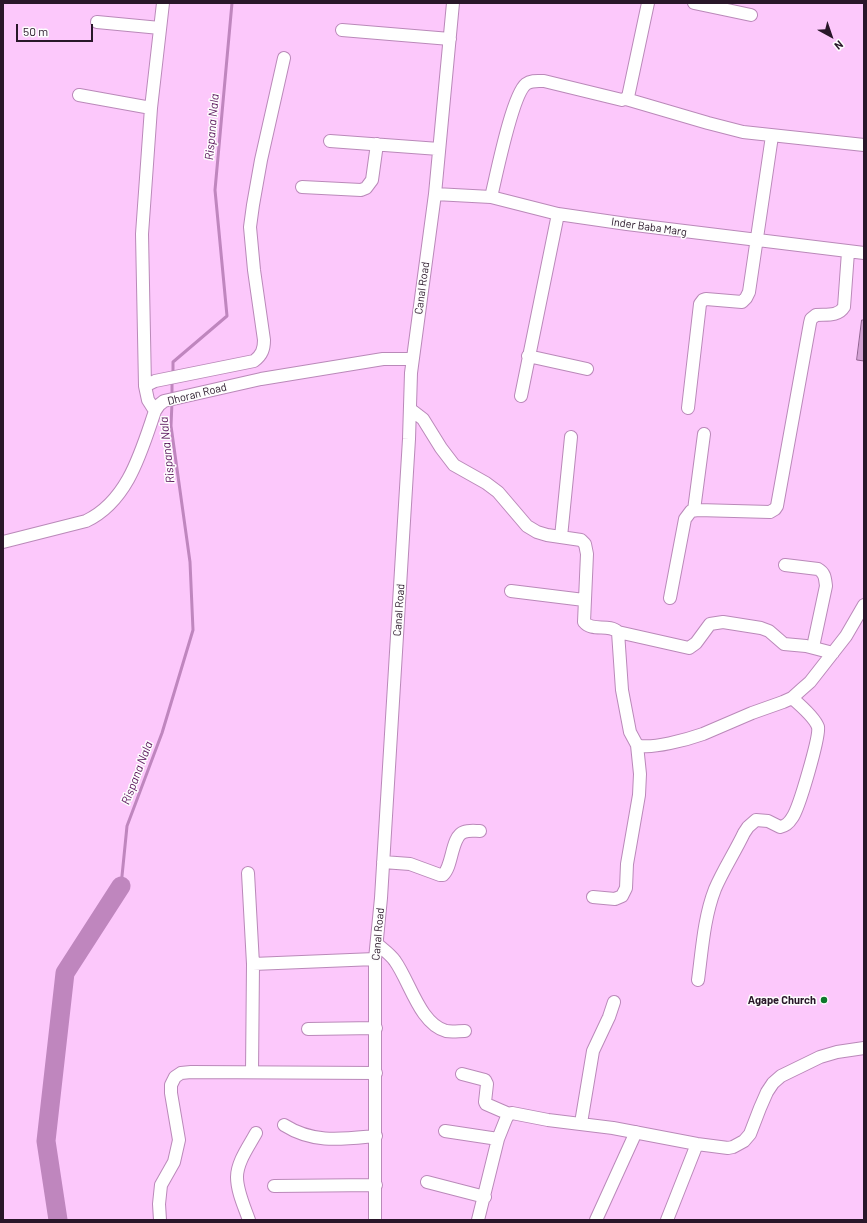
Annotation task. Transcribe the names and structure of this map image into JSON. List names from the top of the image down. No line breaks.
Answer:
{"streets":{"street":["Inder Baba Marg","Canal Road","Dhoran Road"]},"crossings":[["Inder Baba Marg","Canal Road"],["Canal Road","Dhoran Road"]],"water":["Rispana Nala"],"places":["Agape Church"],"scale_bar":"50 m","north":"bottom right"}
